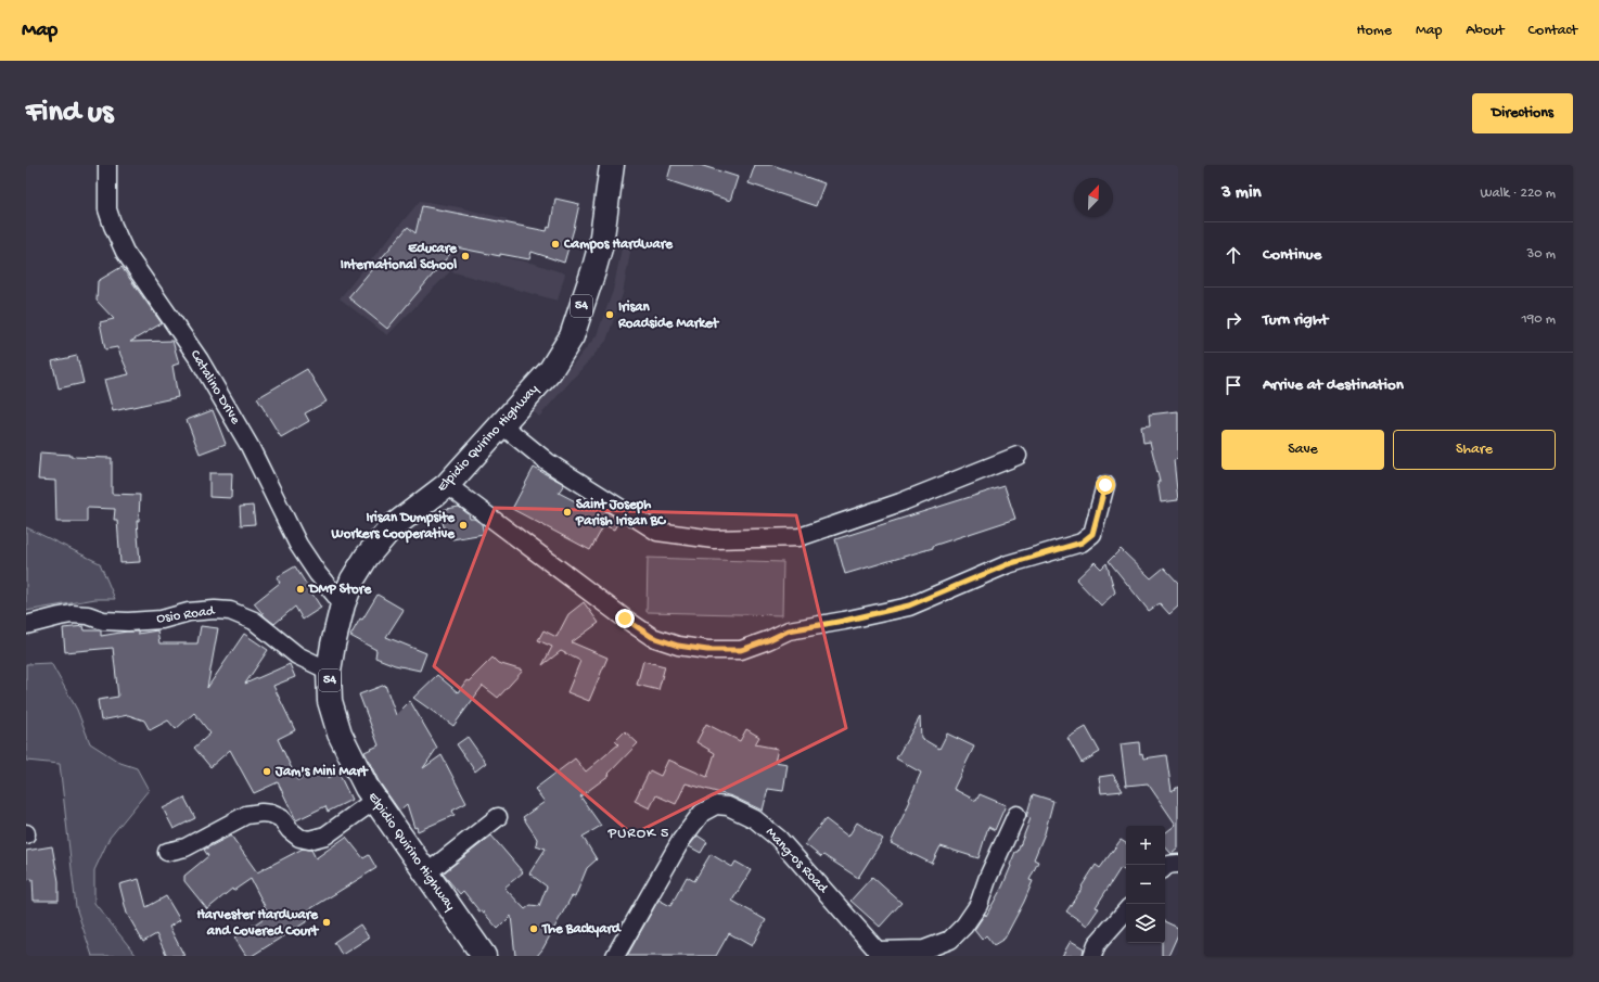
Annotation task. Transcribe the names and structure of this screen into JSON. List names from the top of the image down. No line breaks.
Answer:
{"streets":{"highway":["54","Elpidio Quirino Highway"],"street":["Catalino Drive","Osio Road","Mang-os Road"]},"crossings":[["Catalino Drive","Elpidio Quirino Highway"],["Elpidio Quirino Highway","Osio Road"]],"districts":["PUROK 5"],"places":["Campos Hardware","Educare International School","Irisan Roadside Market","Saint Joseph Parish Irisan BC","Irisan Dumpsite Workers Cooperative","DMP Store","Jam's Mini Mart","Harvester Hardware and Covered Court","The Backyard"],"north":"top right","page":{"header":"Map","nav":["Home","Map","About","Contact"],"buttons":["Directions",["Save","Share"]],"title":"Find us","heading":["3 min","Walk · 220 m"],"list":[["Continue","30 m"],["Turn right","190 m"],"Arrive at destination"],"map_buttons":["+","−"]}}
